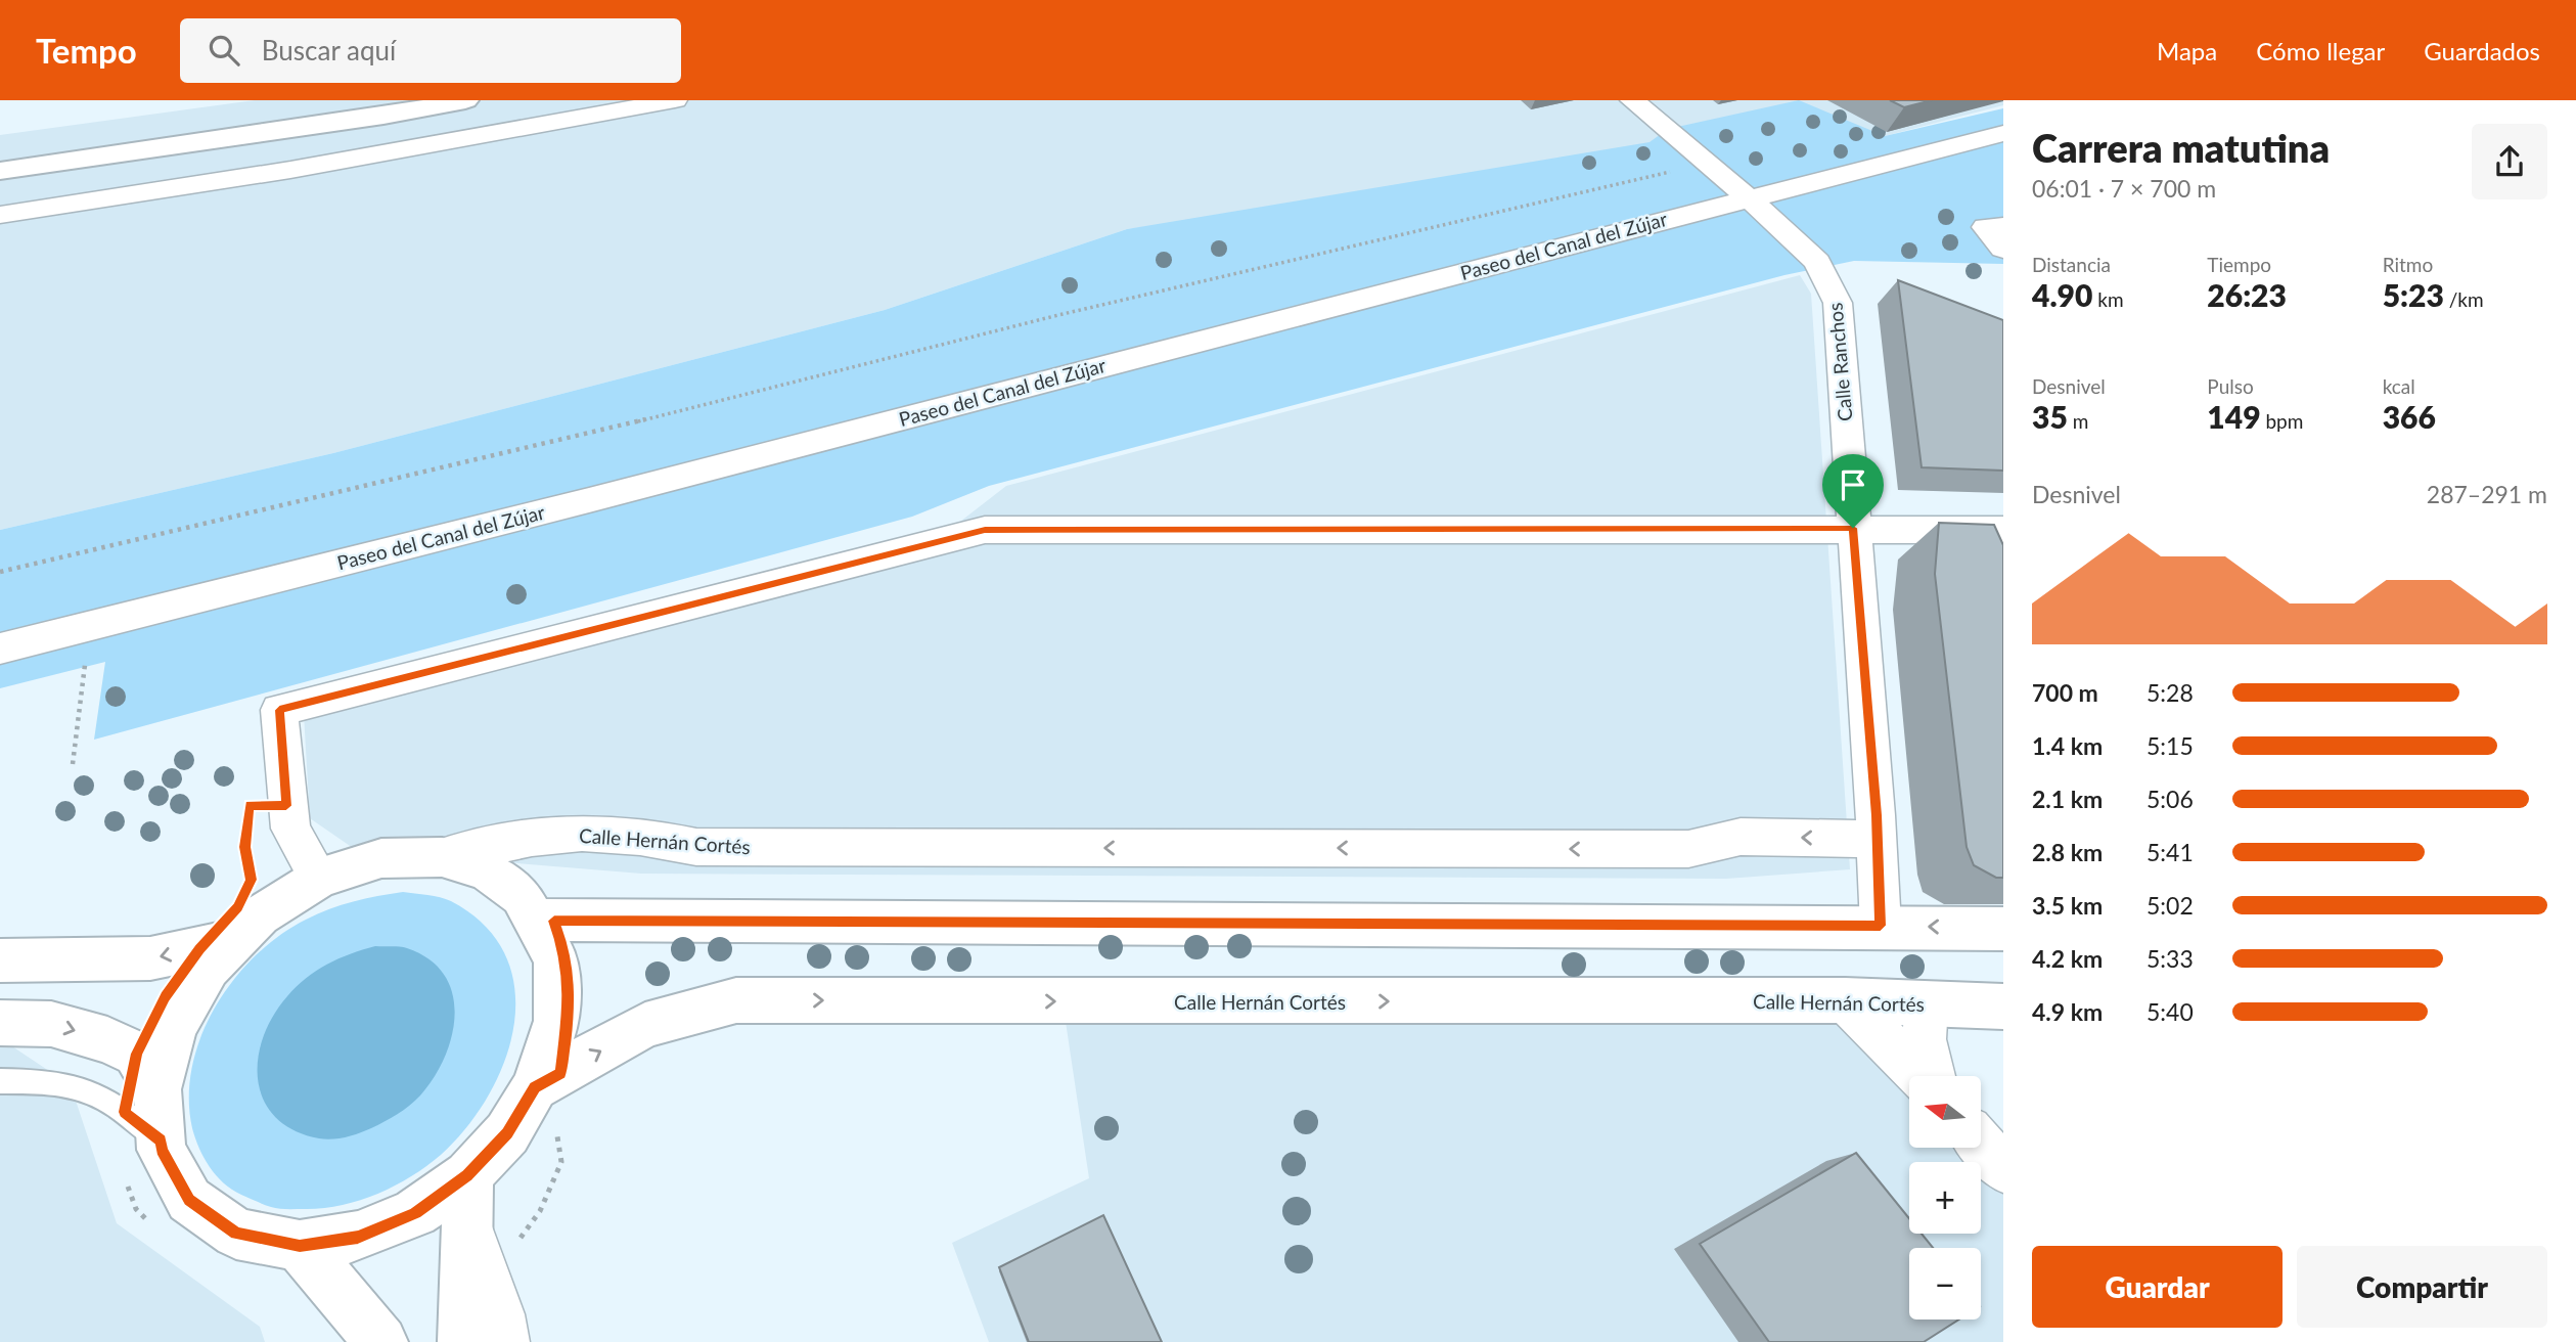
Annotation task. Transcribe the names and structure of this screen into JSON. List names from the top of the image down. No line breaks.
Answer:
{"streets":{"street":["Paseo del Canal del Zújar","Calle Ranchos","Calle Hernán Cortés"]},"crossings":[["Paseo del Canal del Zújar","Calle Ranchos"],["Calle Ranchos","Calle Hernán Cortés"]],"north":"left","page":{"header":"Tempo","search":"Buscar aquí","nav":["Mapa","Cómo llegar","Guardados"],"heading":["Carrera matutina","06:01 · 7 × 700 m"],"stats":[["Distancia","4.90 km"],["Tiempo","26:23"],["Ritmo","5:23 /km"],["Desnivel","35 m"],["Pulso","149 bpm"],["kcal","366"]],"chart":["Desnivel","287–291 m"],"list":[{"name":"700 m","note":"5:28"},{"name":"1.4 km","note":"5:15"},{"name":"2.1 km","note":"5:06"},{"name":"2.8 km","note":"5:41"},{"name":"3.5 km","note":"5:02"},{"name":"4.2 km","note":"5:33"},{"name":"4.9 km","note":"5:40"}],"map_buttons":["+","−"],"buttons":["Guardar","Compartir"]}}
